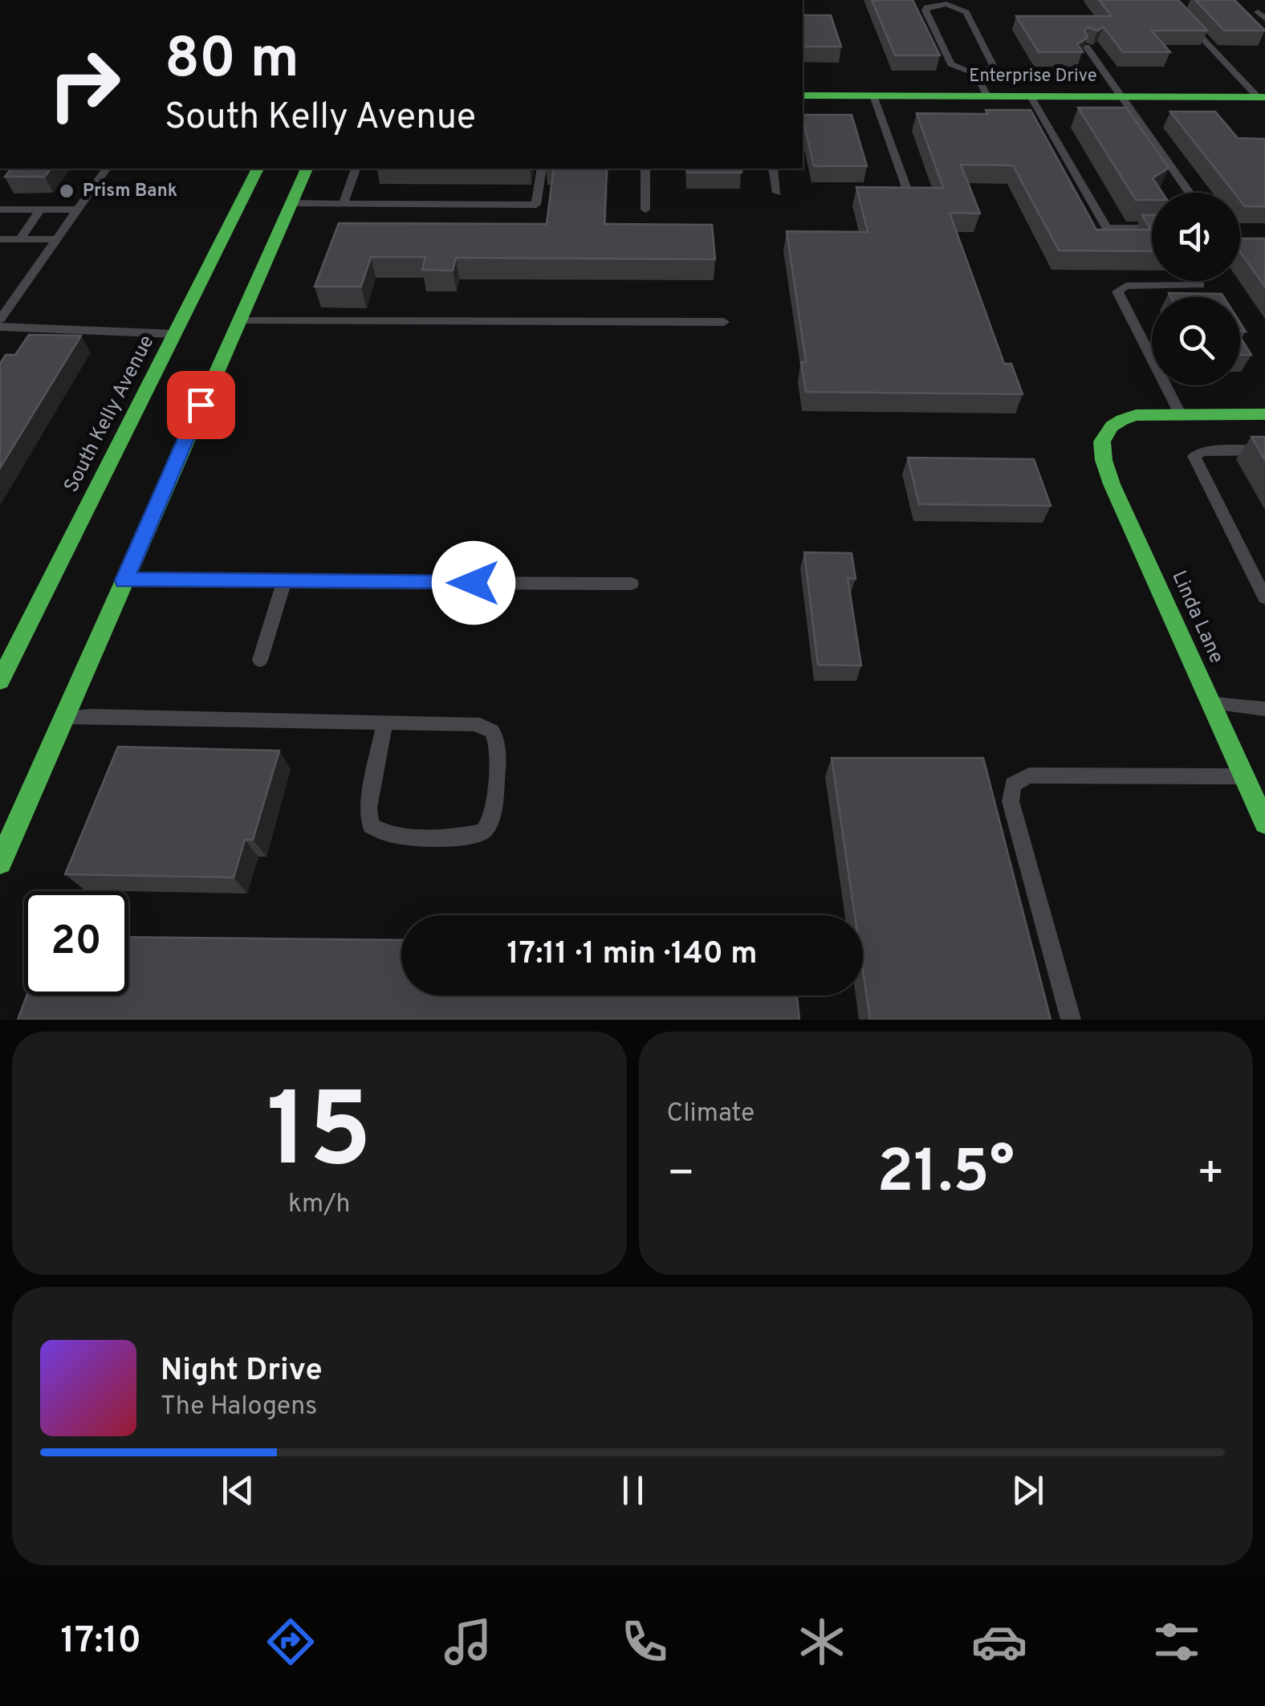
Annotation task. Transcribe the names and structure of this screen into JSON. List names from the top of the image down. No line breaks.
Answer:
{"streets":{"main road":["Enterprise Drive","South Kelly Avenue","Linda Lane"]},"places":["Prism Bank"],"page":{"turn":["80 m","South Kelly Avenue"],"limit":"20","trip":"17:11 · 1 min · 140 m","tile":[["15","km/h"],"Climate"],"heat":["−","21.5°","+"],"song":["Night Drive","The Halogens"],"tabs":"17:10"}}
